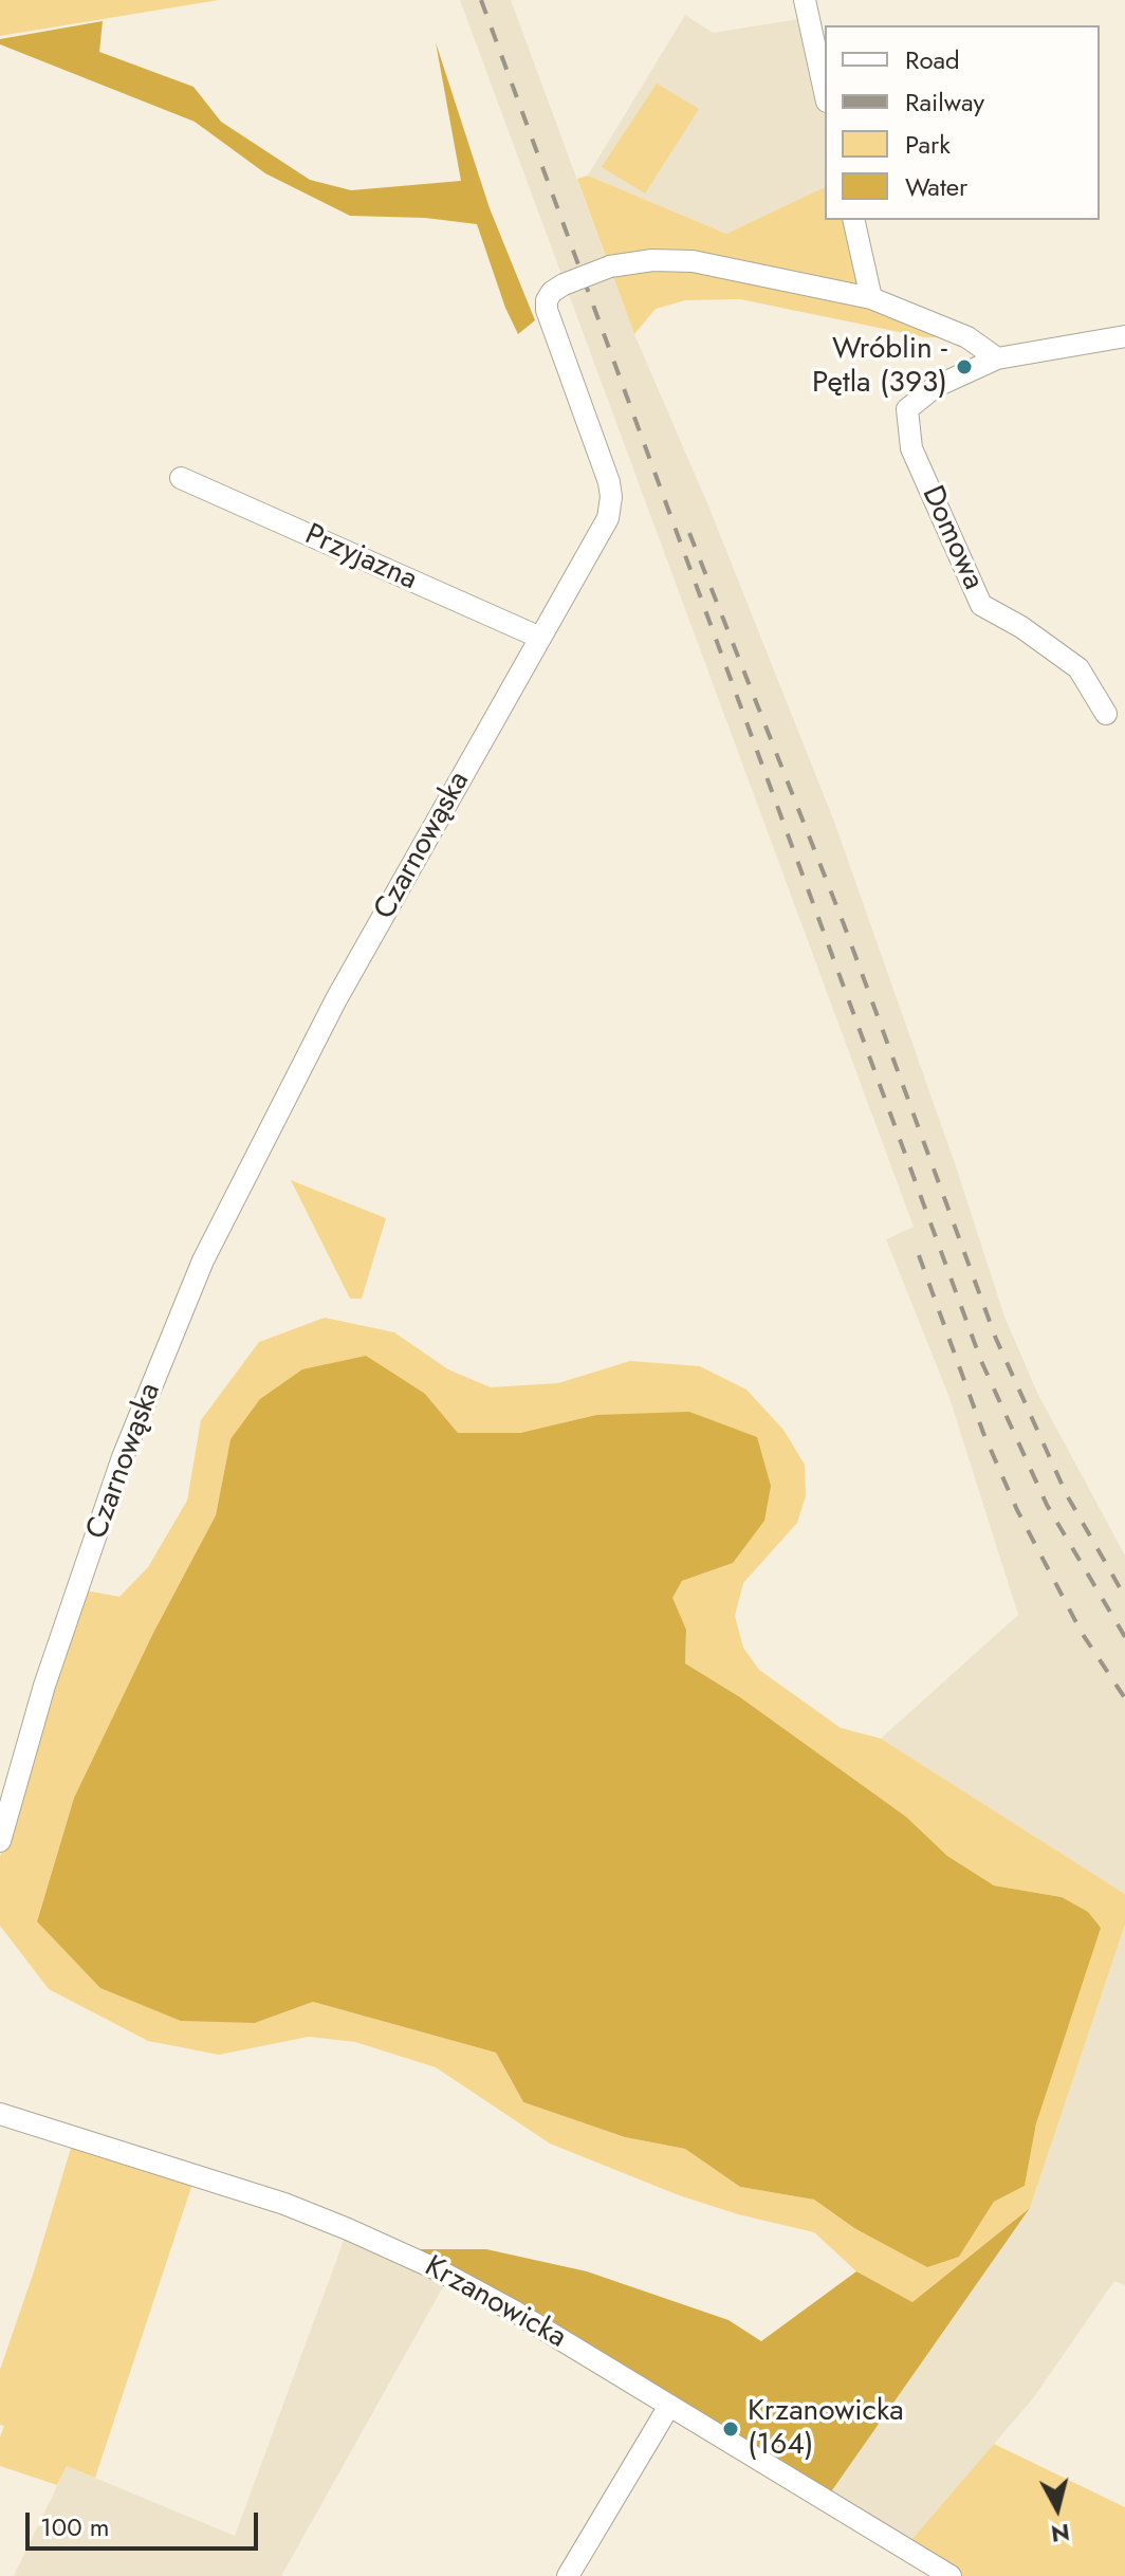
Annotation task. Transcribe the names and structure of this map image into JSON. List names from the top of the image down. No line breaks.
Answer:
{"streets":{"street":["Domowa","Przyjazna","Czarnowąska","Krzanowicka"]},"crossings":[["Domowa","Czarnowąska"],["Przyjazna","Czarnowąska"]],"places":["Wróblin - Pętla (393)","Krzanowicka (164)"],"legend":["Road","Railway","Park","Water"],"scale_bar":"100 m","north":"bottom"}
